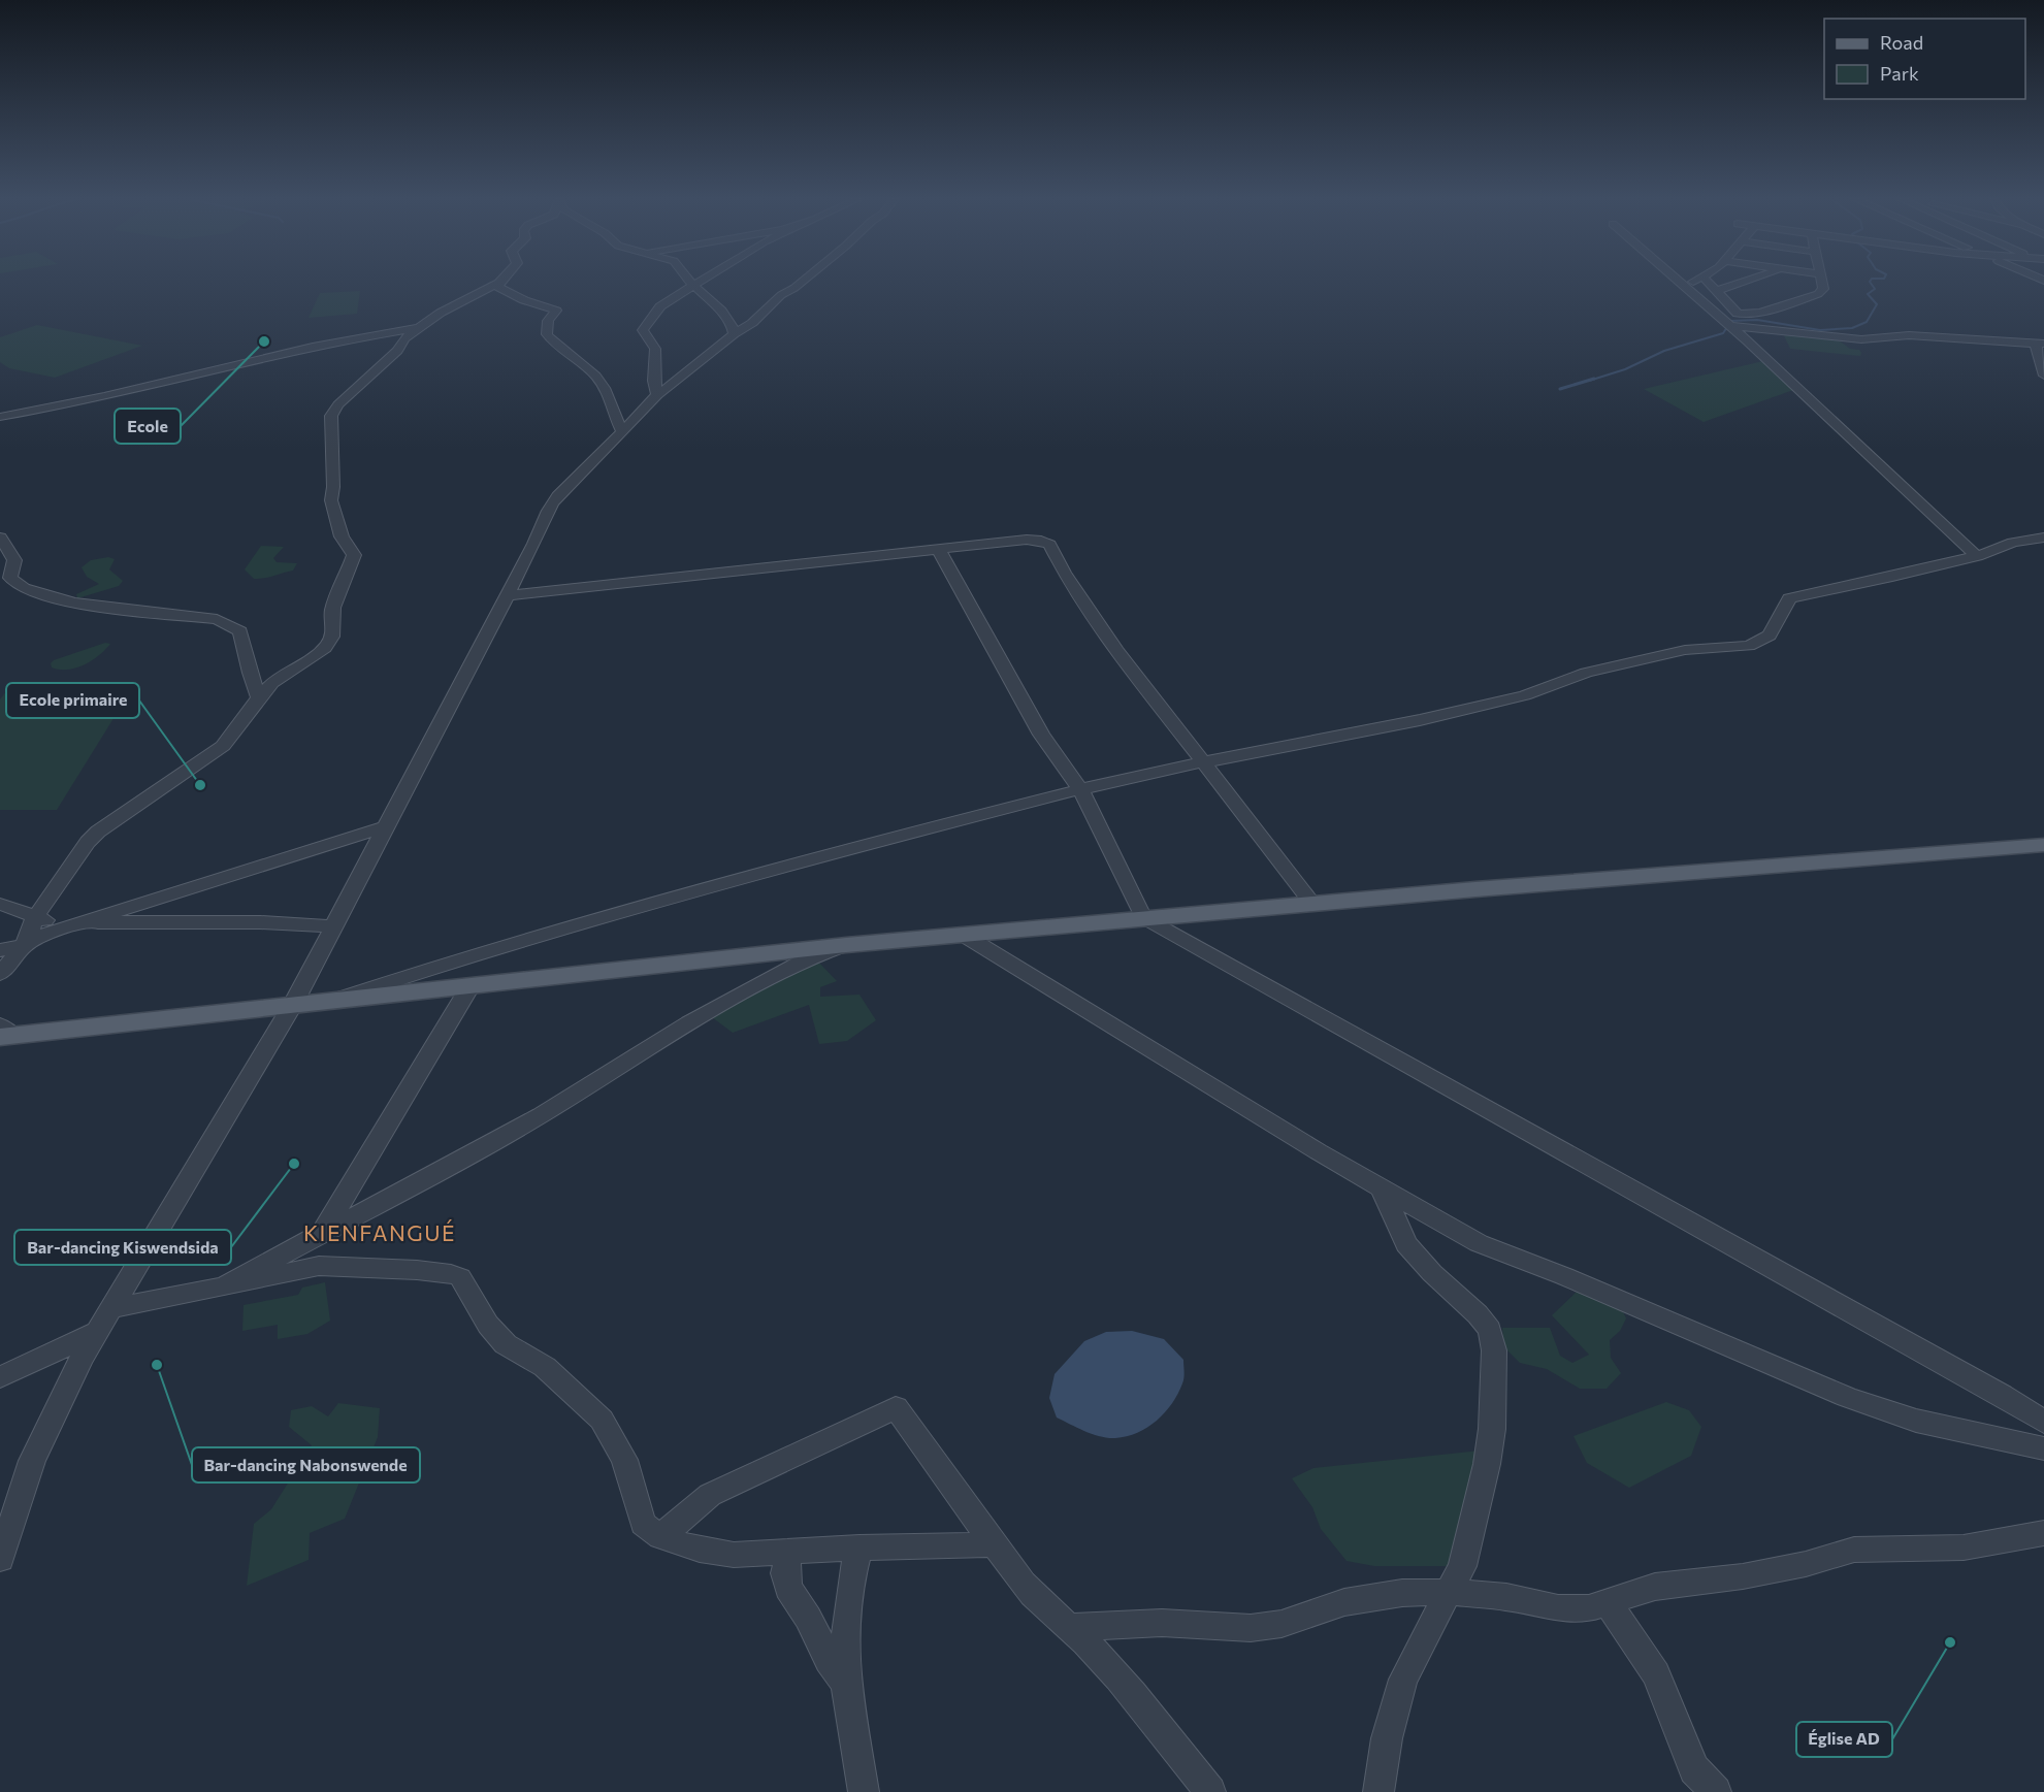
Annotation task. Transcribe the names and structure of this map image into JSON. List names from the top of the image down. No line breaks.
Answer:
{"districts":["KIENFANGUÉ"],"places":["Ecole","Ecole primaire","Bar-dancing Kiswendsida","Bar-dancing Nabonswende","Église AD"],"legend":["Road","Park"]}
